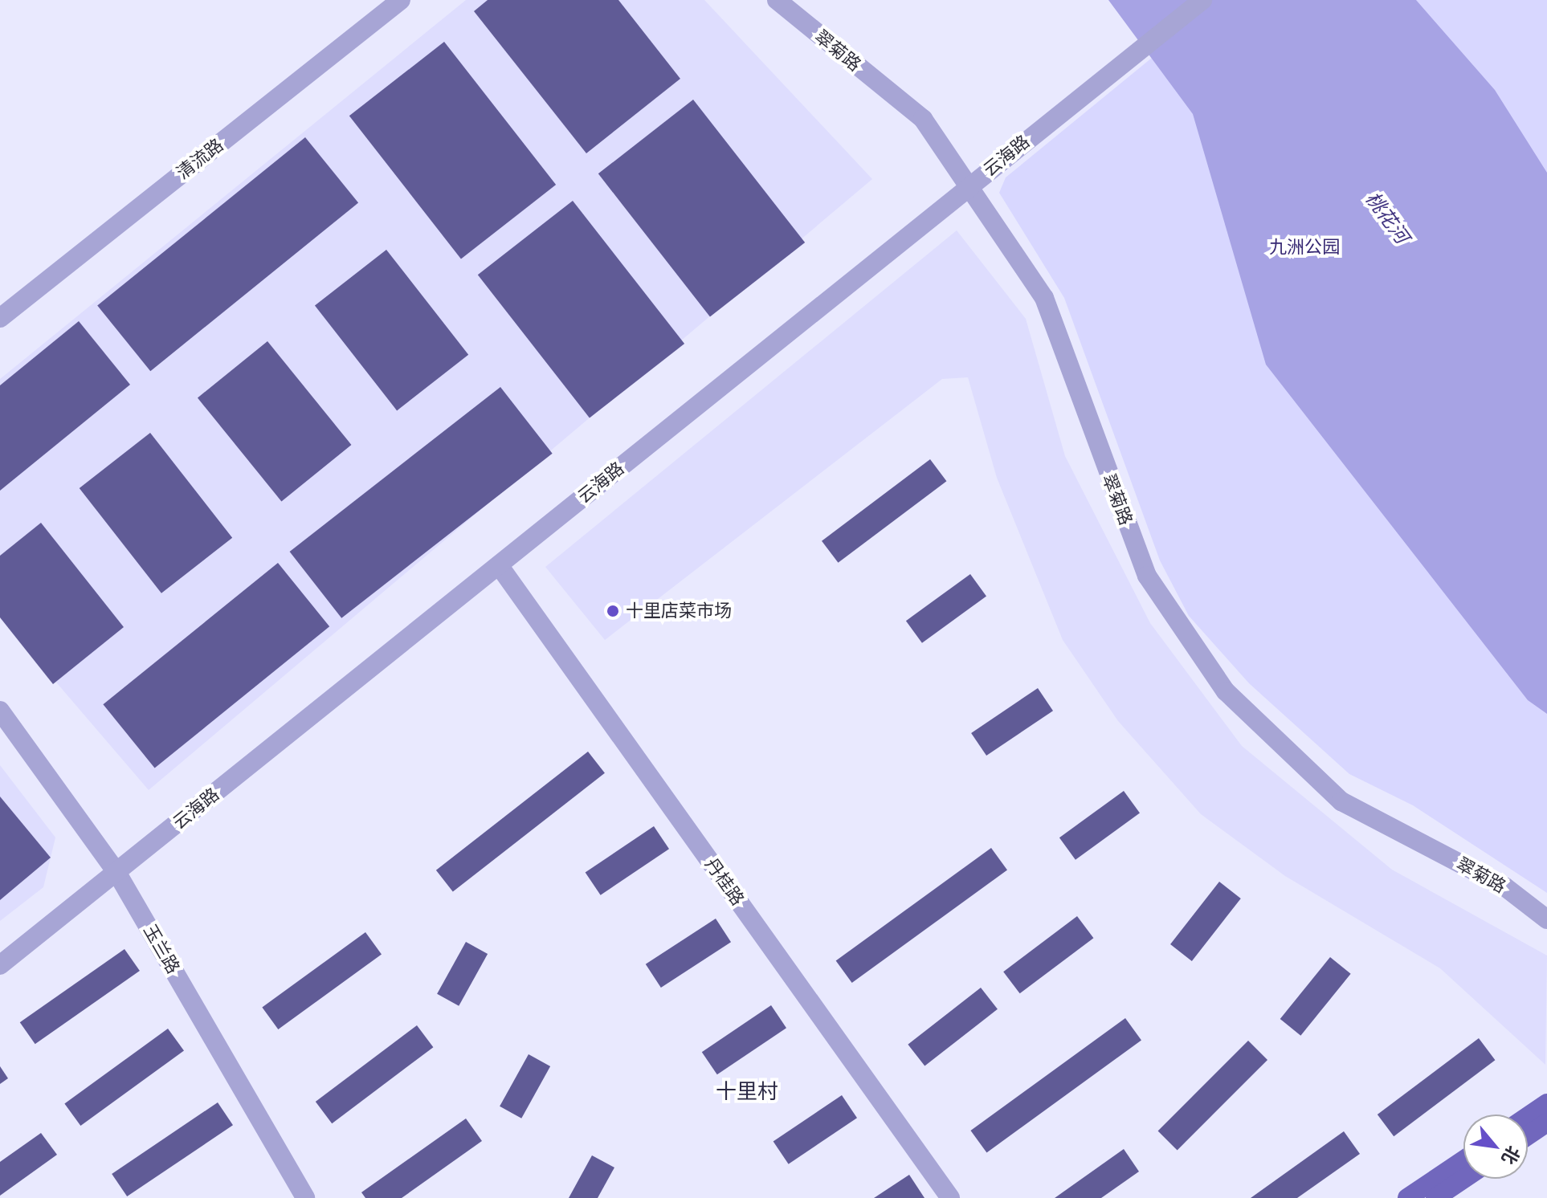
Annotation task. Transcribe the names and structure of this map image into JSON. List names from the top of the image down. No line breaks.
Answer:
{"streets":{"street":["翠菊路","云海路","清流路","丹桂路","玉兰路"]},"crossings":[["翠菊路","云海路"],["云海路","丹桂路"],["云海路","玉兰路"]],"districts":["十里村"],"water":["桃花河"],"parks":["九洲公园"],"places":["十里店菜市场"],"north":"bottom right"}
